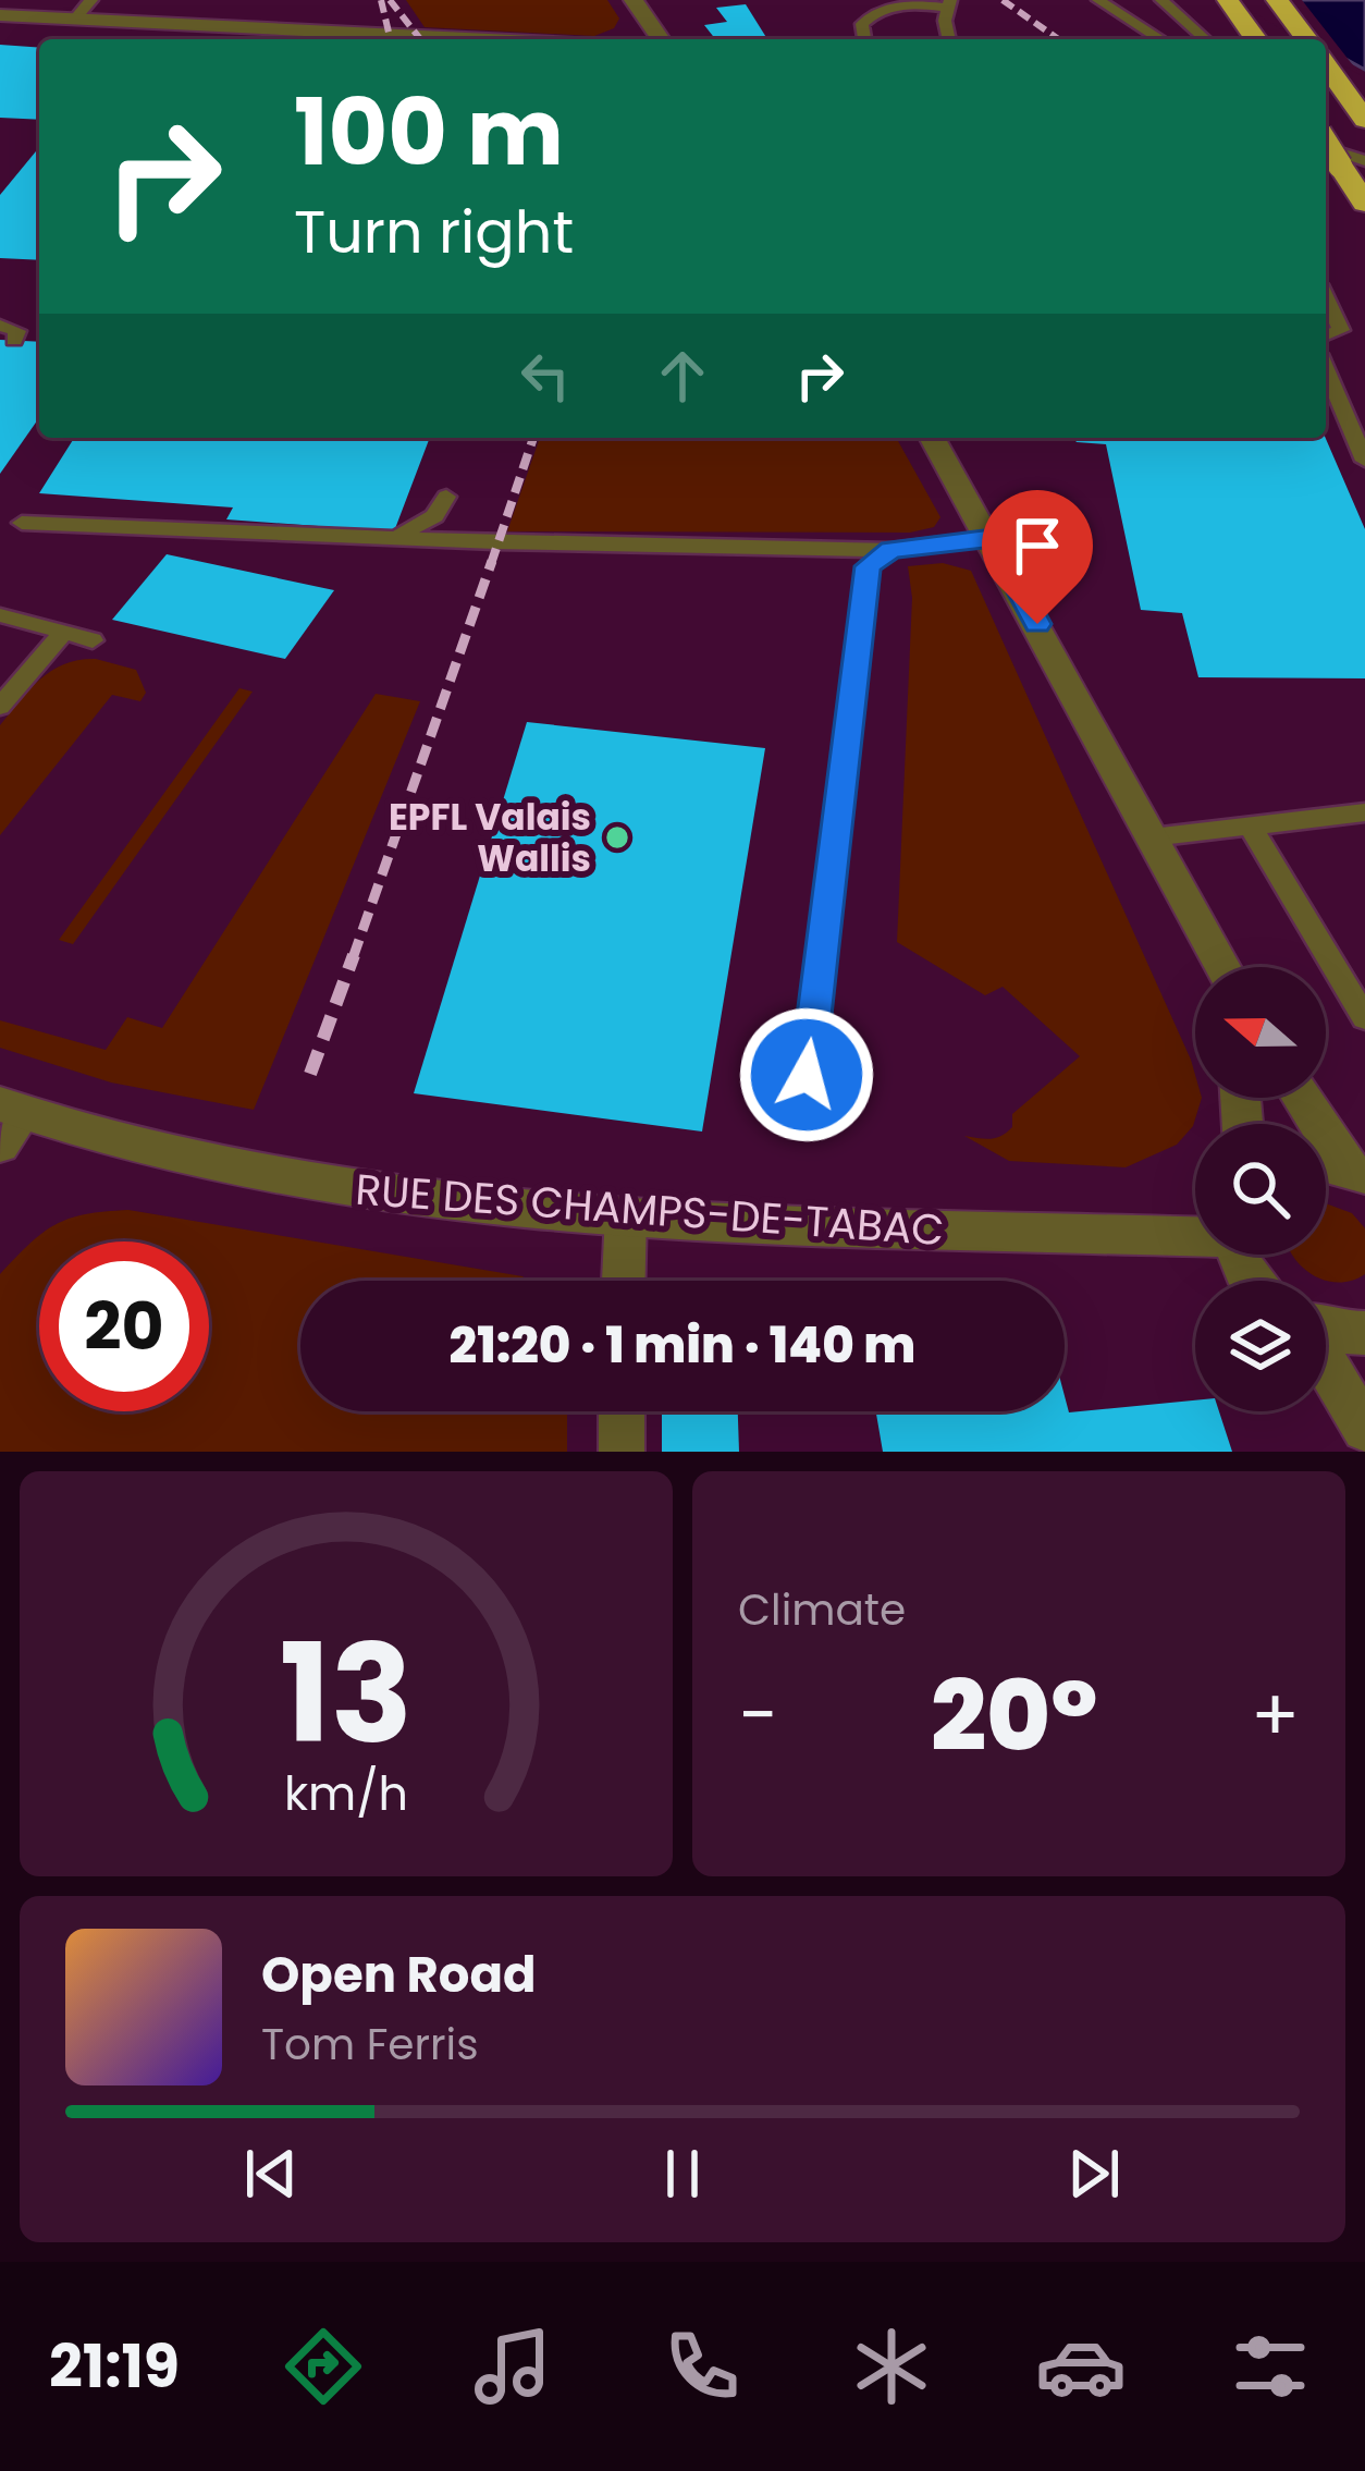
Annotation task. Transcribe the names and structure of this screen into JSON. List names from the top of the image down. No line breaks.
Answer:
{"streets":{"street":["RUE DES CHAMPS-DE-TABAC"]},"places":["EPFL Valais Wallis"],"north":"left","page":{"turn":["100 m","Turn right"],"limit":"20","trip":"21:20 · 1 min · 140 m","tile":"Climate","heat":["−","20°","+"],"song":["Open Road","Tom Ferris"],"tabs":"21:19","gauge":["13","km/h"]}}
